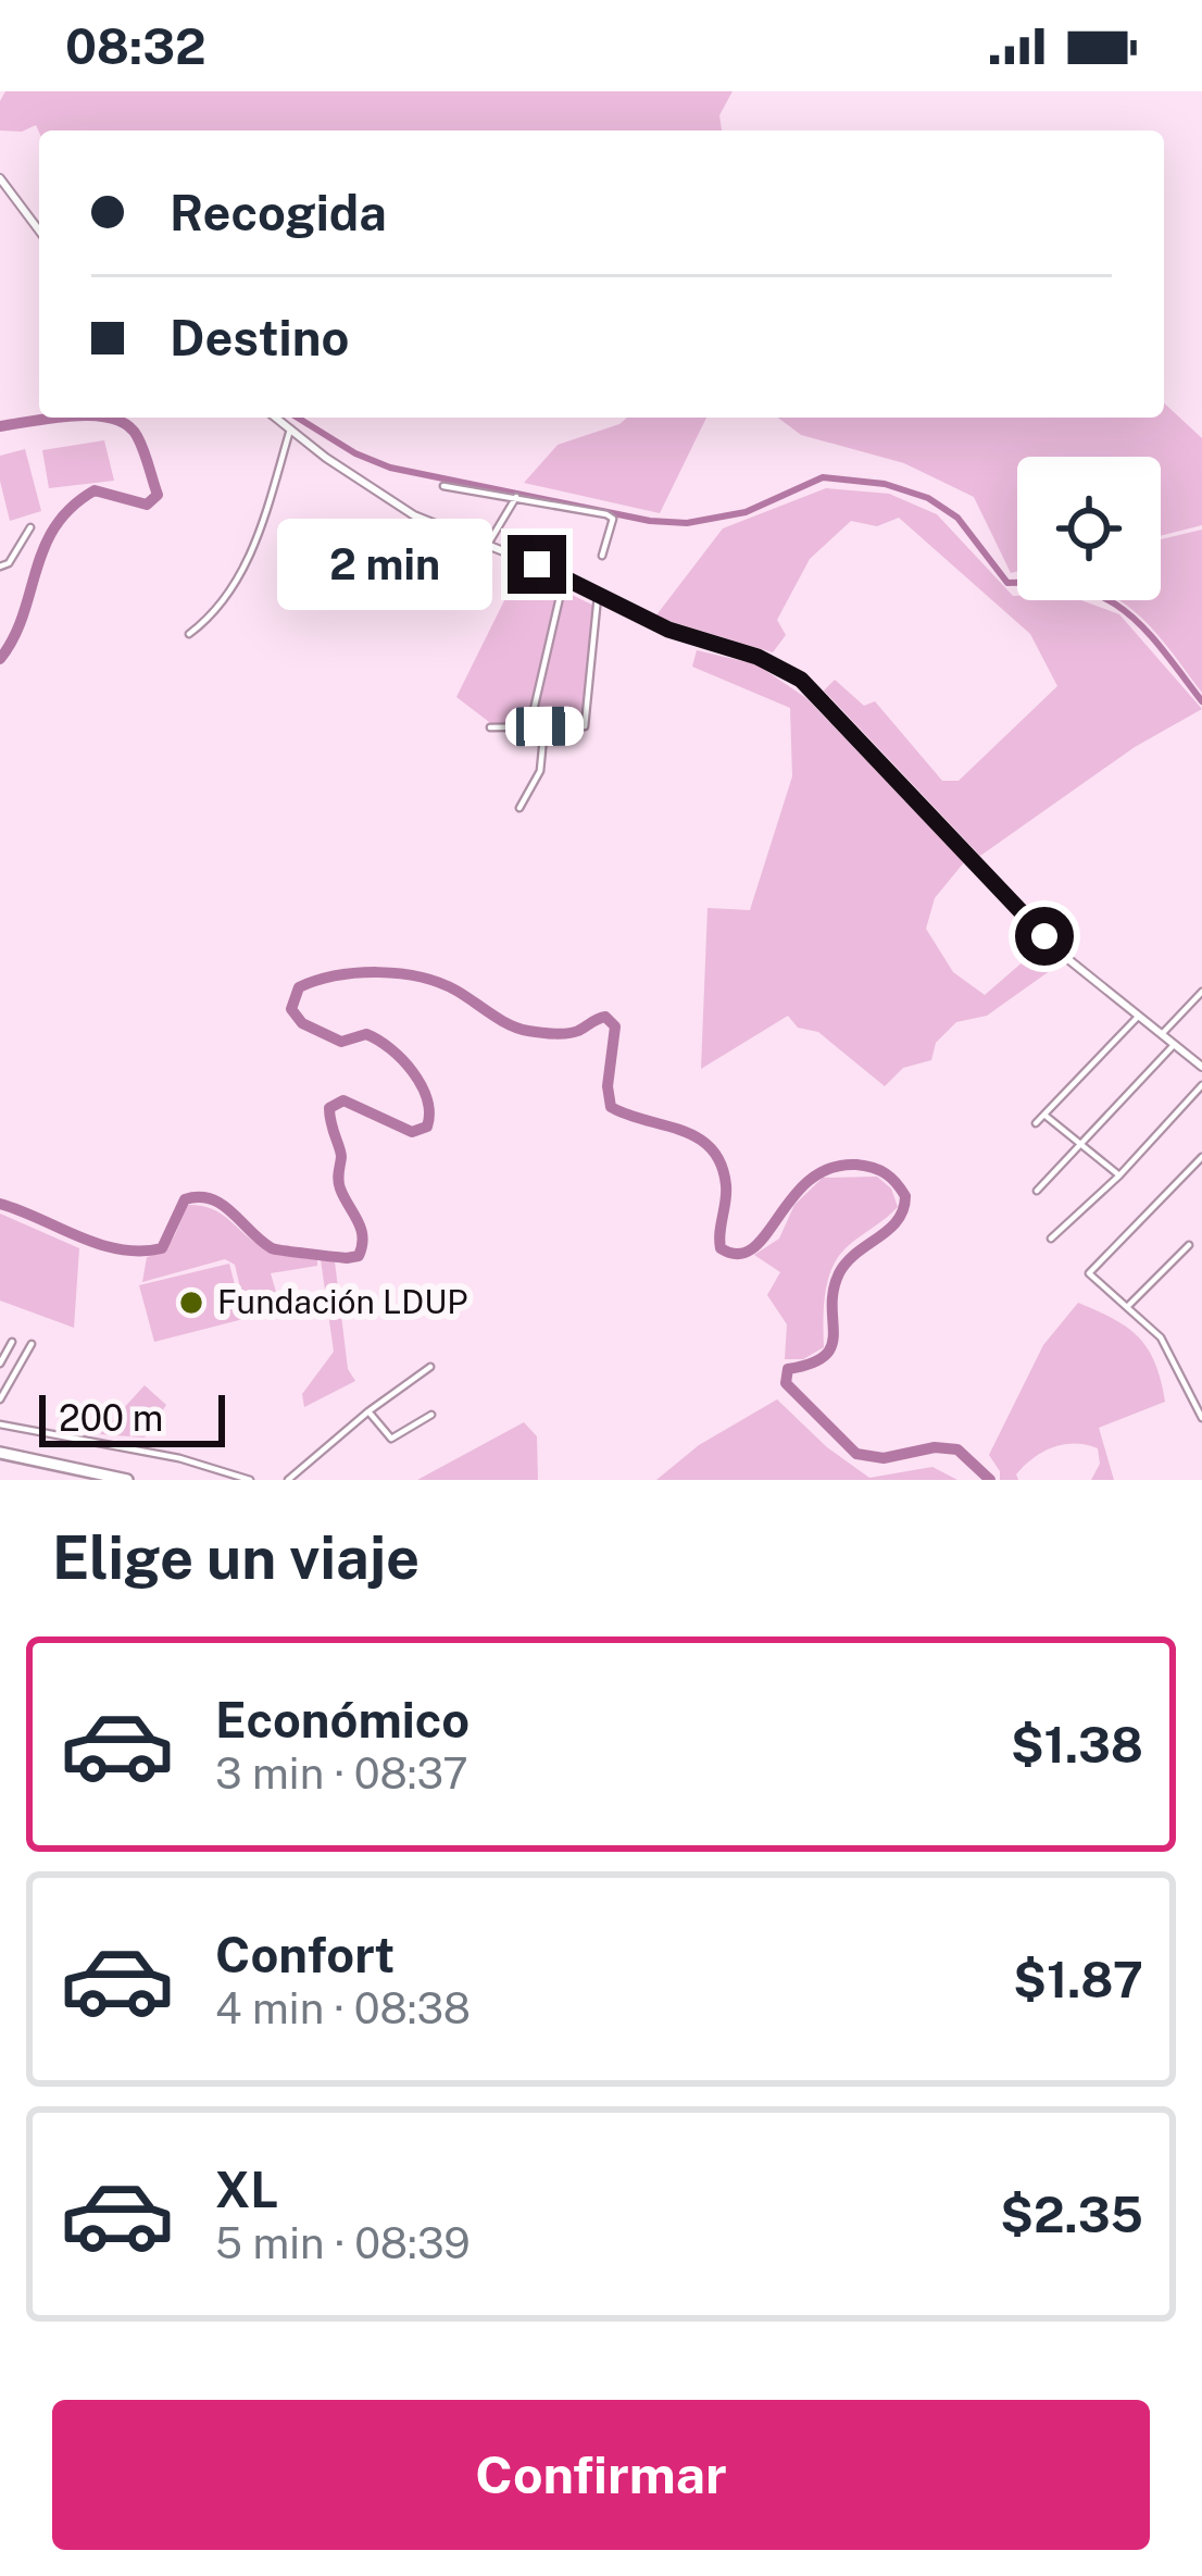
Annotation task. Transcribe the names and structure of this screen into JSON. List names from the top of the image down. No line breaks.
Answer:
{"places":["Fundación LDUP"],"scale_bar":"200 m","page":{"status":"08:32","banner":["Recogida","Destino"],"bubble":"2 min","scale":"200 m","heading":"Elige un viaje","list":[{"name":"Económico","note":"3 min · 08:37","value":"$1.38"},{"name":"Confort","note":"4 min · 08:38","value":"$1.87"},{"name":"XL","note":"5 min · 08:39","value":"$2.35"}],"buttons":"Confirmar"}}
